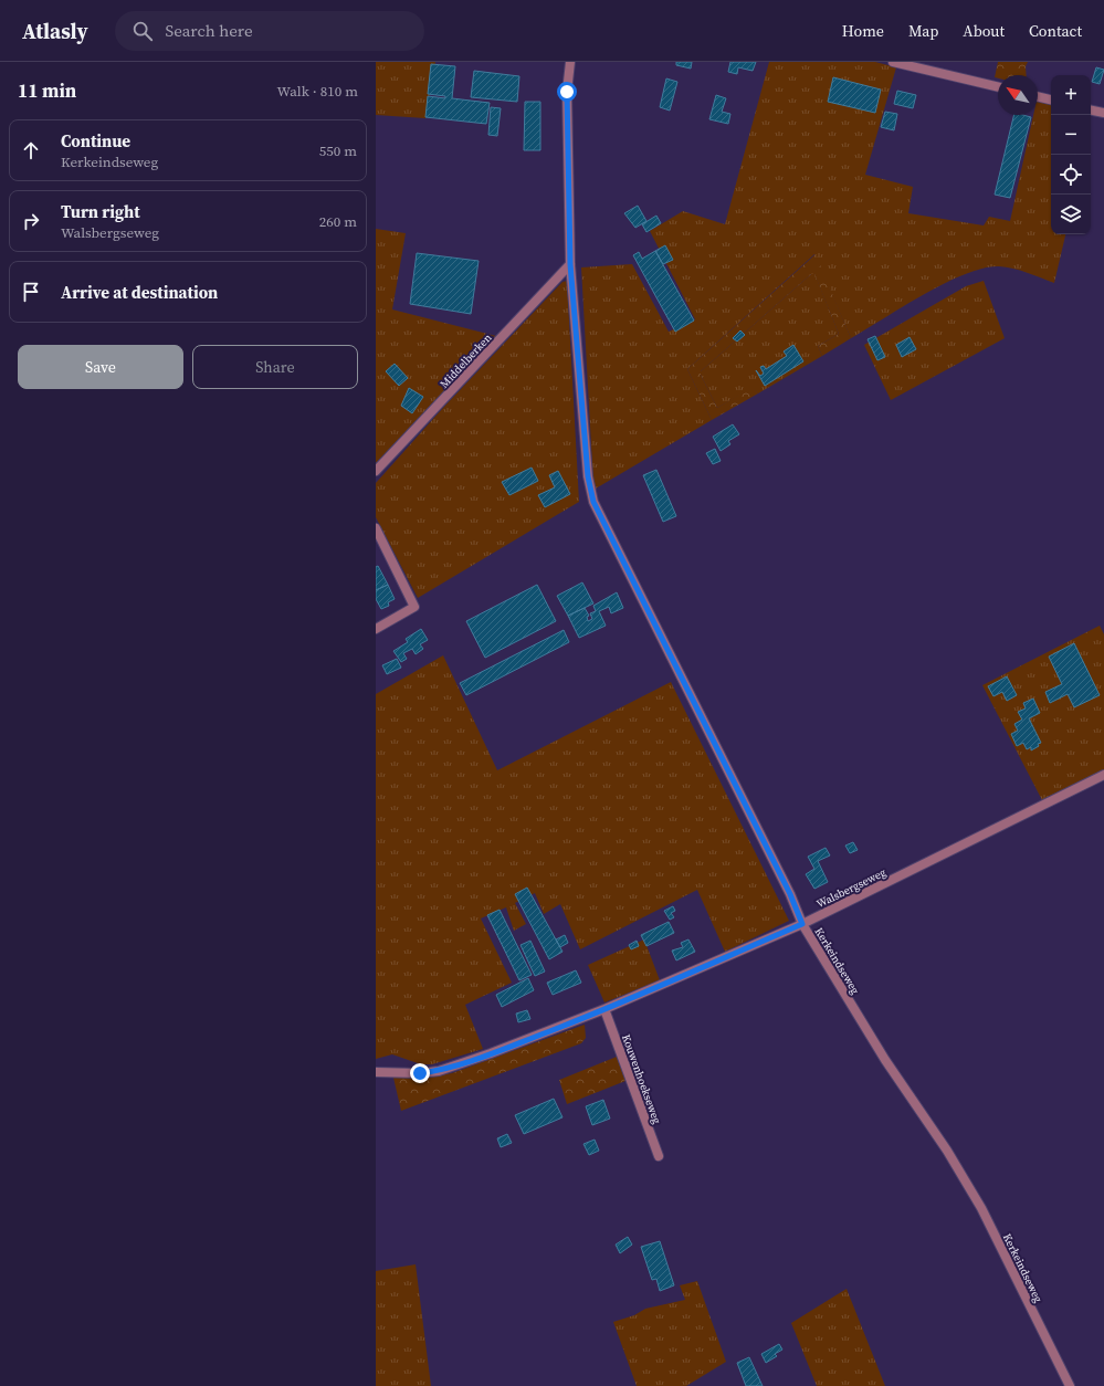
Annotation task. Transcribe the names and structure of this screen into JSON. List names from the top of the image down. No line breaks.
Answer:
{"streets":{"street":["Middelberken","Walsbergseweg","Kerkeindseweg","Kouwenhoekseweg"]},"crossings":[["Middelberken","Kerkeindseweg"],["Walsbergseweg","Kerkeindseweg"],["Walsbergseweg","Kouwenhoekseweg"]],"north":"top left","page":{"header":"Atlasly","search":"Search here","nav":["Home","Map","About","Contact"],"heading":["11 min","Walk · 810 m"],"map_buttons":["+","−"],"list":[["Continue","Kerkeindseweg","550 m"],["Turn right","Walsbergseweg","260 m"],"Arrive at destination"],"buttons":["Save","Share"]}}
